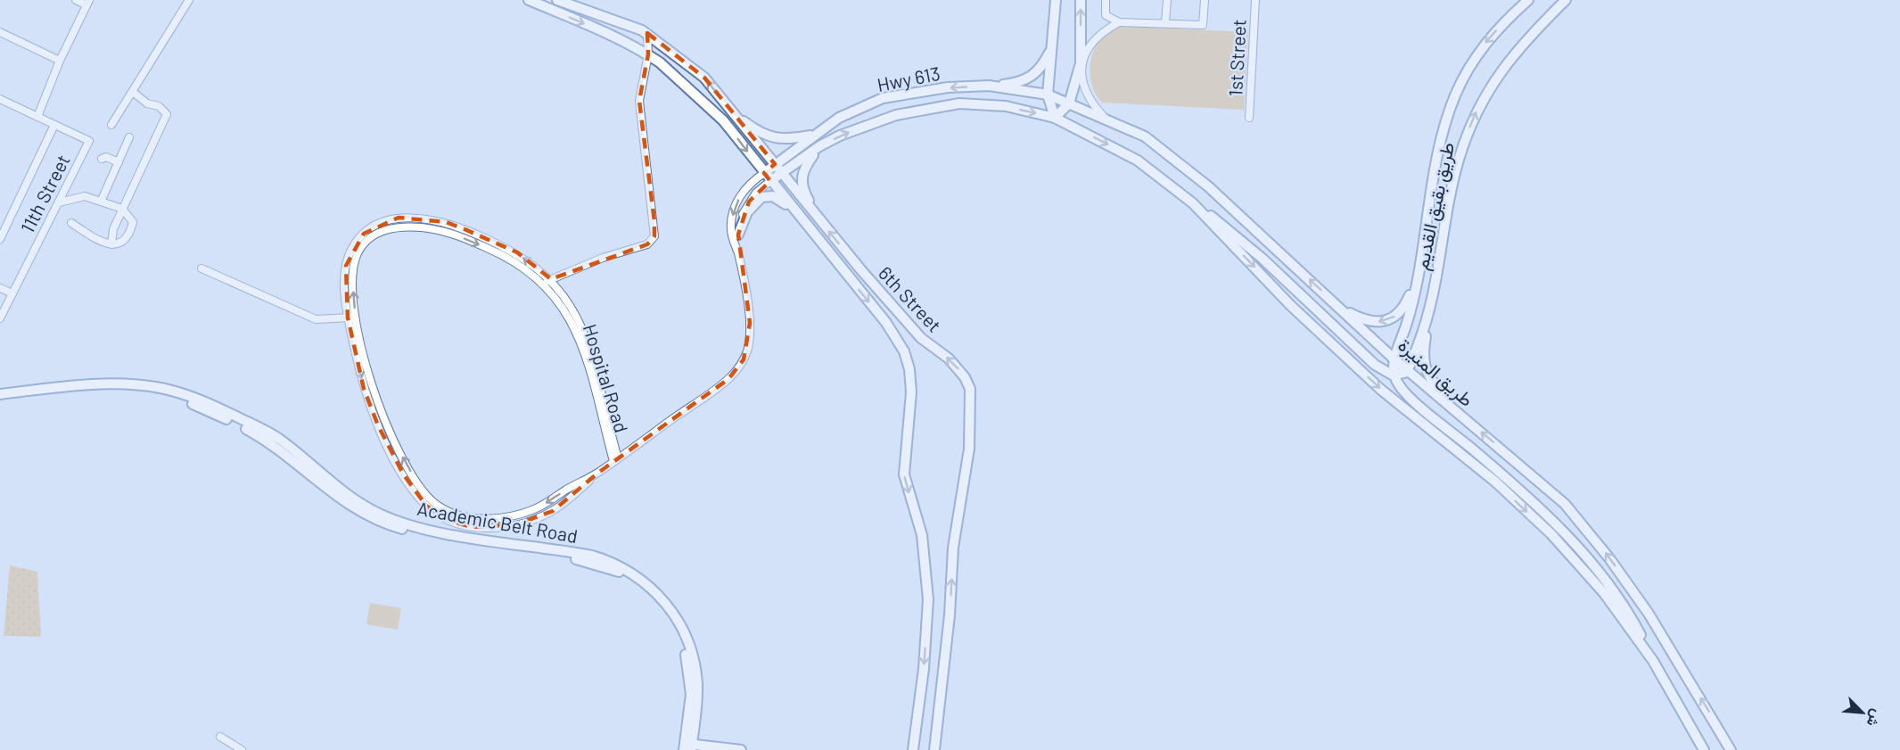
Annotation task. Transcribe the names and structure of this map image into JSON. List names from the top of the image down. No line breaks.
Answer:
{"streets":{"main road":["Hwy 613","طريق بقيق القديم","6th Street","طريق المنيرة","Hospital Road","Academic Belt Road"],"street":["1st Street","11th Street"]},"crossings":[["Hwy 613","6th Street"],["Hwy 613","طريق المنيرة"],["Hwy 613","Hospital Road"],["طريق بقيق القديم","طريق المنيرة"],["6th Street","Hospital Road"]],"one_way":["Hwy 613"],"north":"bottom right"}
